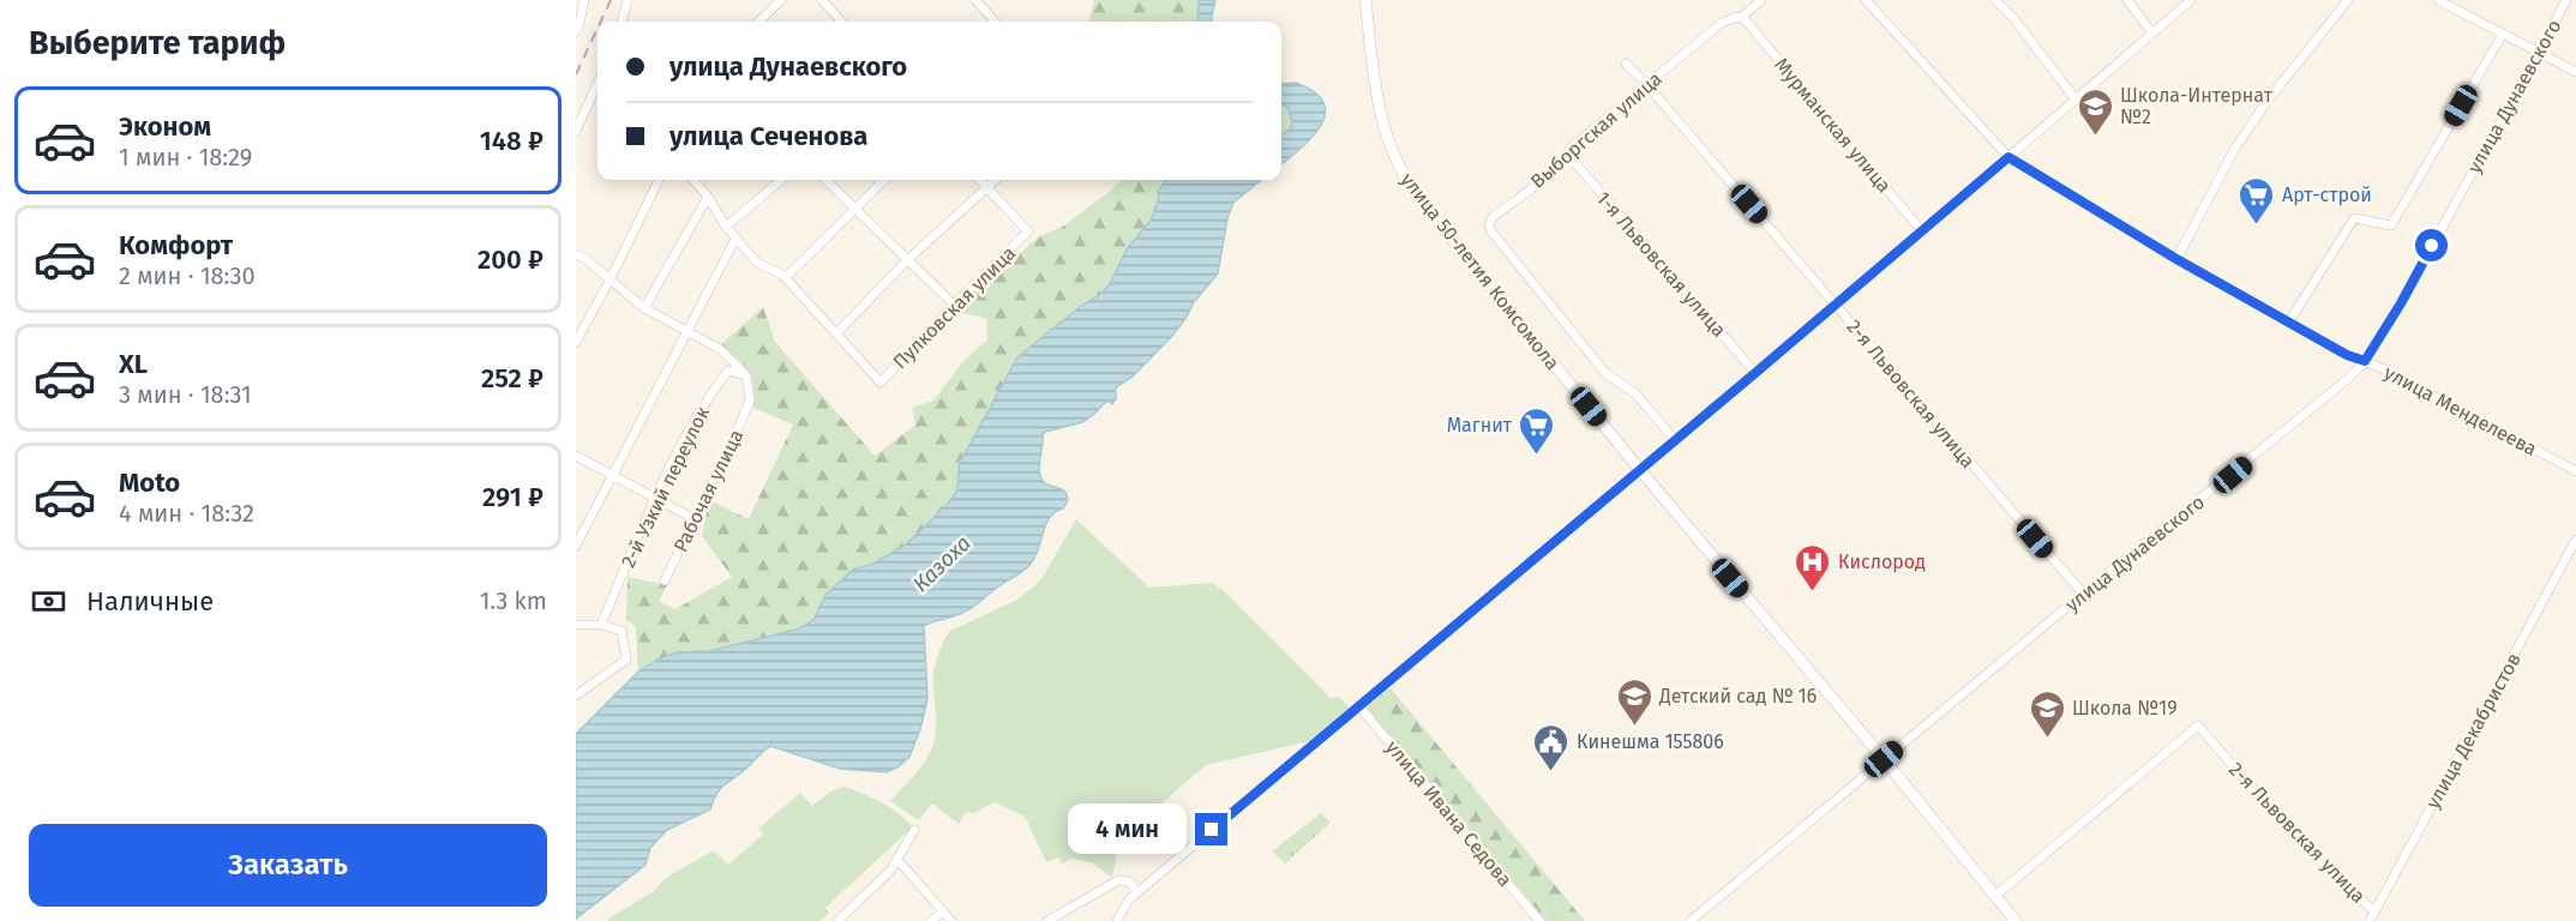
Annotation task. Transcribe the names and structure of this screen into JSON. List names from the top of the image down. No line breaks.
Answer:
{"streets":{"main road":["улица 50-летия Комсомола"],"street":["улица Дунаевского","Мурманская улица","Выборгская улица","1-я Львовская улица","Пулковская улица","2-я Львовская улица","улица Менделеева","2-й Узкий переулок","Рабочая улица","улица Декабристов","улица Ивана Седова"]},"crossings":[["улица Дунаевского","улица 50-летия Комсомола"],["улица Дунаевского","2-я Львовская улица"],["улица Дунаевского","улица Менделеева"],["Мурманская улица","Выборгская улица"],["Выборгская улица","1-я Львовская улица"],["Выборгская улица","2-я Львовская улица"],["улица 50-летия Комсомола","2-я Львовская улица"],["2-я Львовская улица","улица Декабристов"],["2-й Узкий переулок","Рабочая улица"]],"water":["Казоха"],"places":{"school or university":["Школа-Интернат №2","Детский сад № 16","Школа №19"],"supermarket":["Арт-строй","Магнит"],"hospital":["Кислород"],"public building":["Кинешма 155806"]},"page":{"heading":"Выберите тариф","banner":["улица Дунаевского","улица Сеченова"],"list":[{"name":"Эконом","note":"1 мин · 18:29","value":"148 ₽"},{"name":"Комфорт","note":"2 мин · 18:30","value":"200 ₽"},{"name":"XL","note":"3 мин · 18:31","value":"252 ₽"},{"name":"Moto","note":"4 мин · 18:32","value":"291 ₽"}],"pay":["Наличные","1.3 km"],"bubble":"4 мин","buttons":"Заказать"}}
